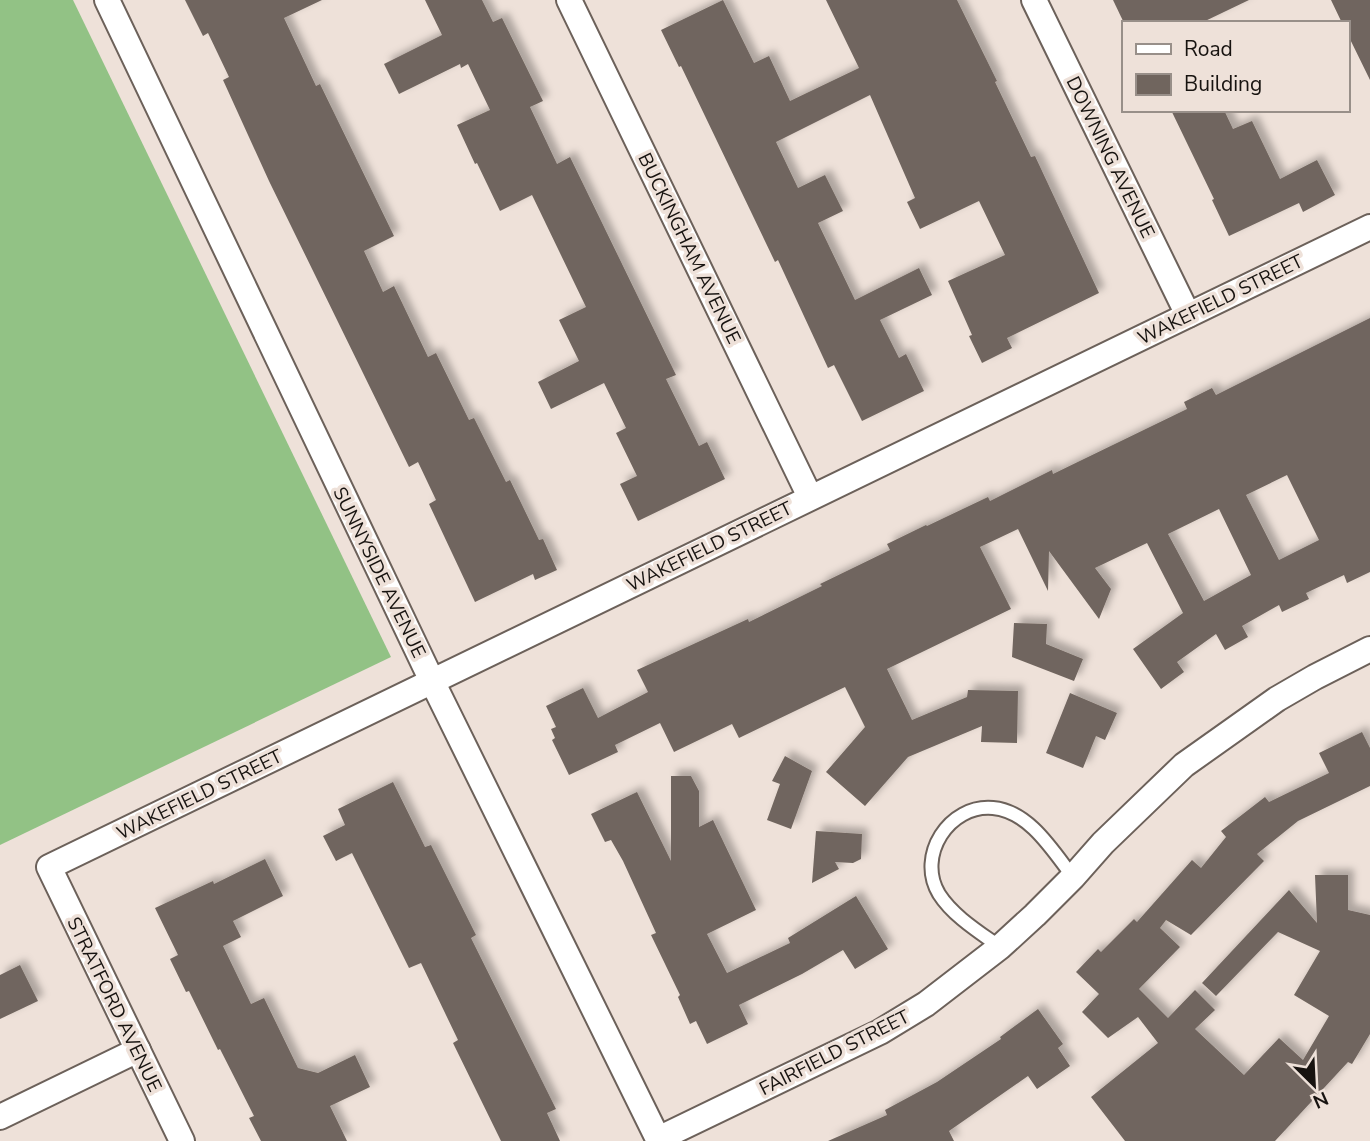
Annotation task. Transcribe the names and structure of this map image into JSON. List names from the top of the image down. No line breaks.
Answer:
{"streets":{"street":["DOWNING AVENUE","BUCKINGHAM AVENUE","WAKEFIELD STREET","SUNNYSIDE AVENUE","STRATFORD AVENUE","FAIRFIELD STREET"]},"crossings":[["DOWNING AVENUE","WAKEFIELD STREET"],["BUCKINGHAM AVENUE","WAKEFIELD STREET"],["WAKEFIELD STREET","SUNNYSIDE AVENUE"],["WAKEFIELD STREET","STRATFORD AVENUE"],["SUNNYSIDE AVENUE","FAIRFIELD STREET"]],"legend":["Road","Building"],"north":"bottom right"}
